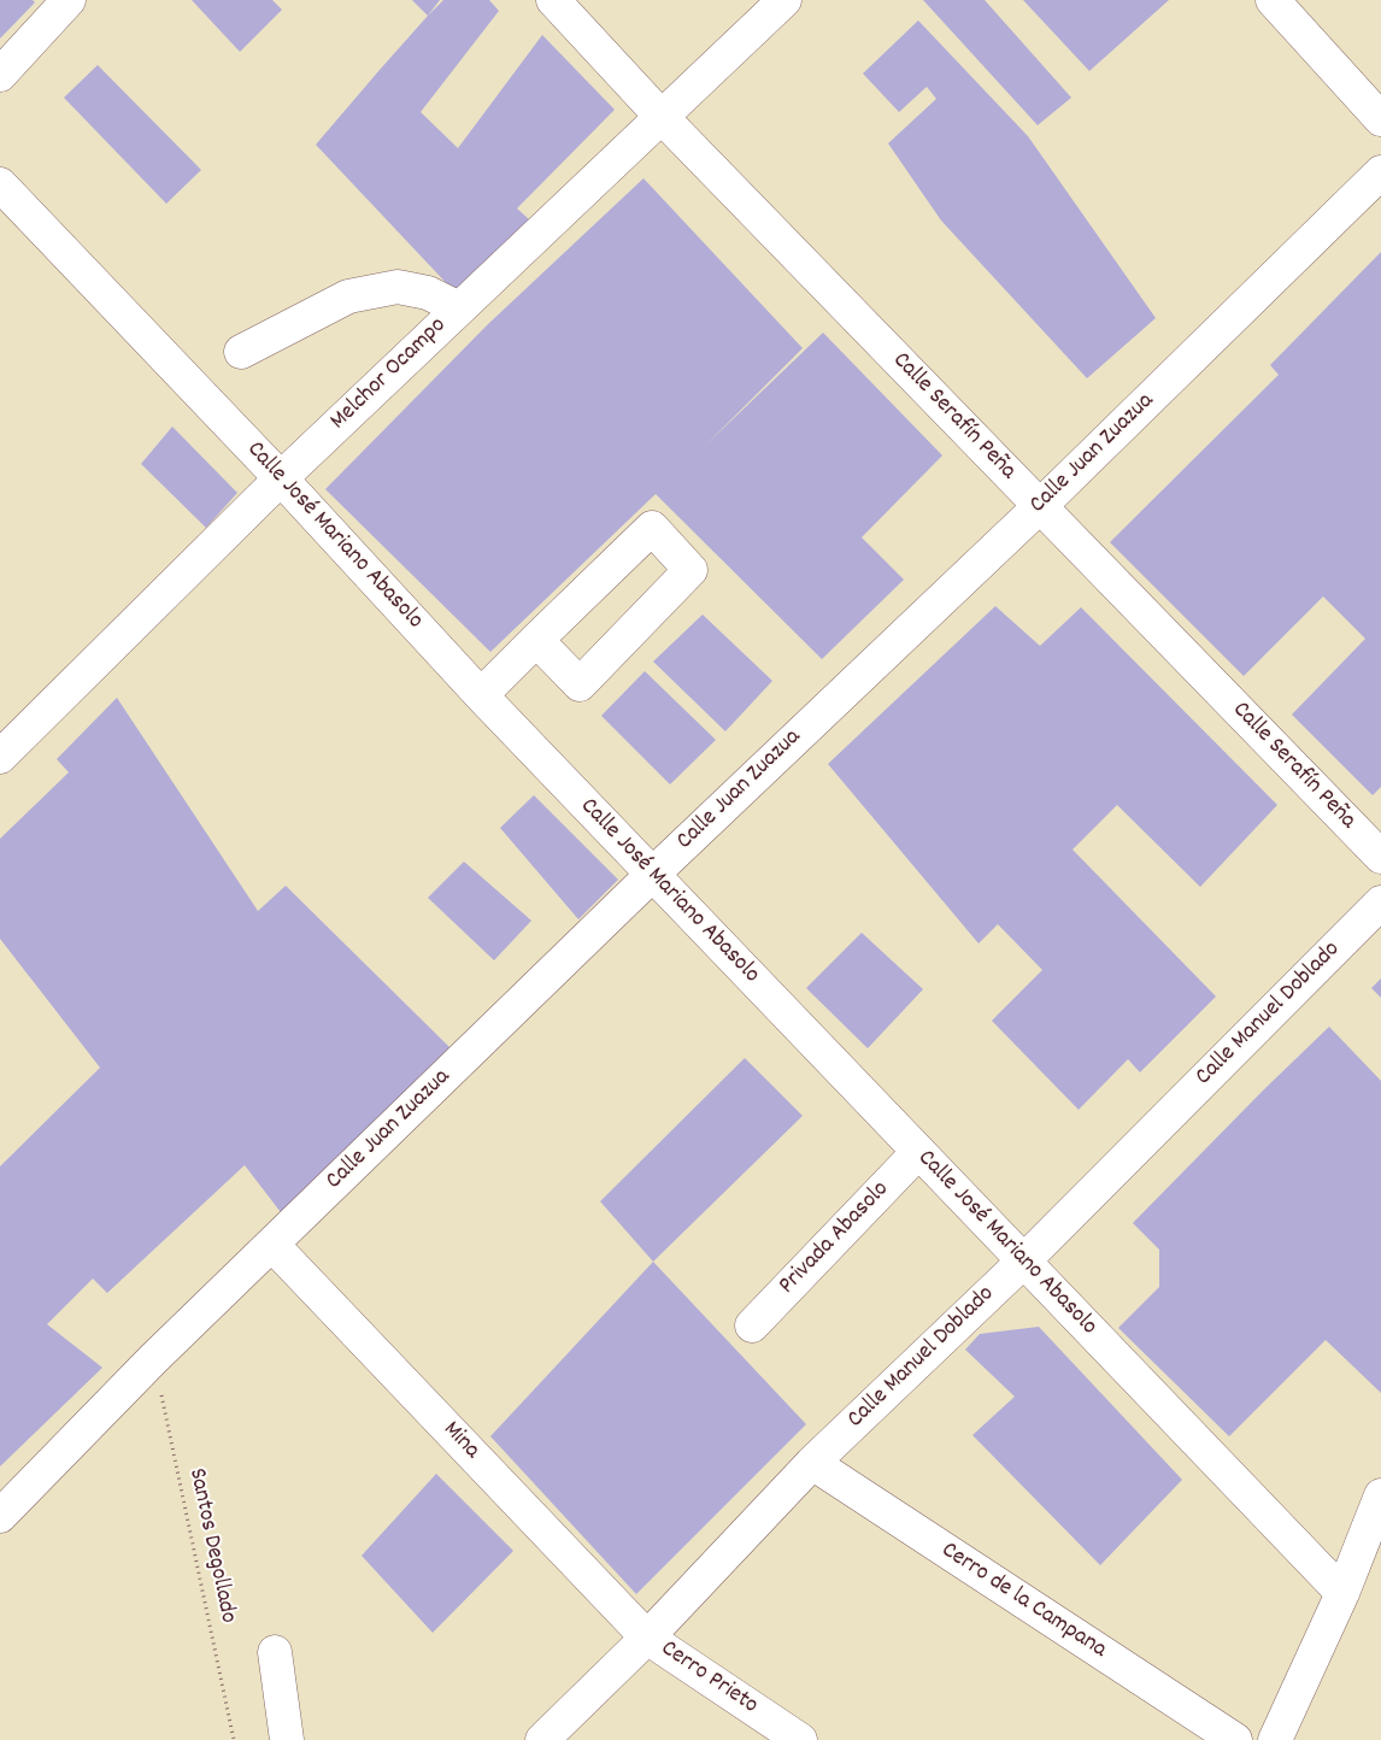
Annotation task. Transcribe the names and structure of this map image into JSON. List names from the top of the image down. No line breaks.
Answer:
{"streets":{"street":["Melchor Ocampo","Calle Serafín Peña","Calle Juan Zuazua","Calle José Mariano Abasolo","Calle Manuel Doblado","Privada Abasolo","Mina","Cerro de la Campana","Cerro Prieto"],"path":["Santos Degollado"]},"crossings":[["Melchor Ocampo","Calle Serafín Peña"],["Melchor Ocampo","Calle José Mariano Abasolo"],["Calle Serafín Peña","Calle Juan Zuazua"],["Calle Juan Zuazua","Calle José Mariano Abasolo"],["Calle Juan Zuazua","Mina"],["Calle Juan Zuazua","Santos Degollado"],["Calle José Mariano Abasolo","Calle Manuel Doblado"],["Calle José Mariano Abasolo","Privada Abasolo"],["Calle Manuel Doblado","Mina"],["Calle Manuel Doblado","Cerro de la Campana"],["Calle Manuel Doblado","Cerro Prieto"],["Mina","Cerro Prieto"]]}
